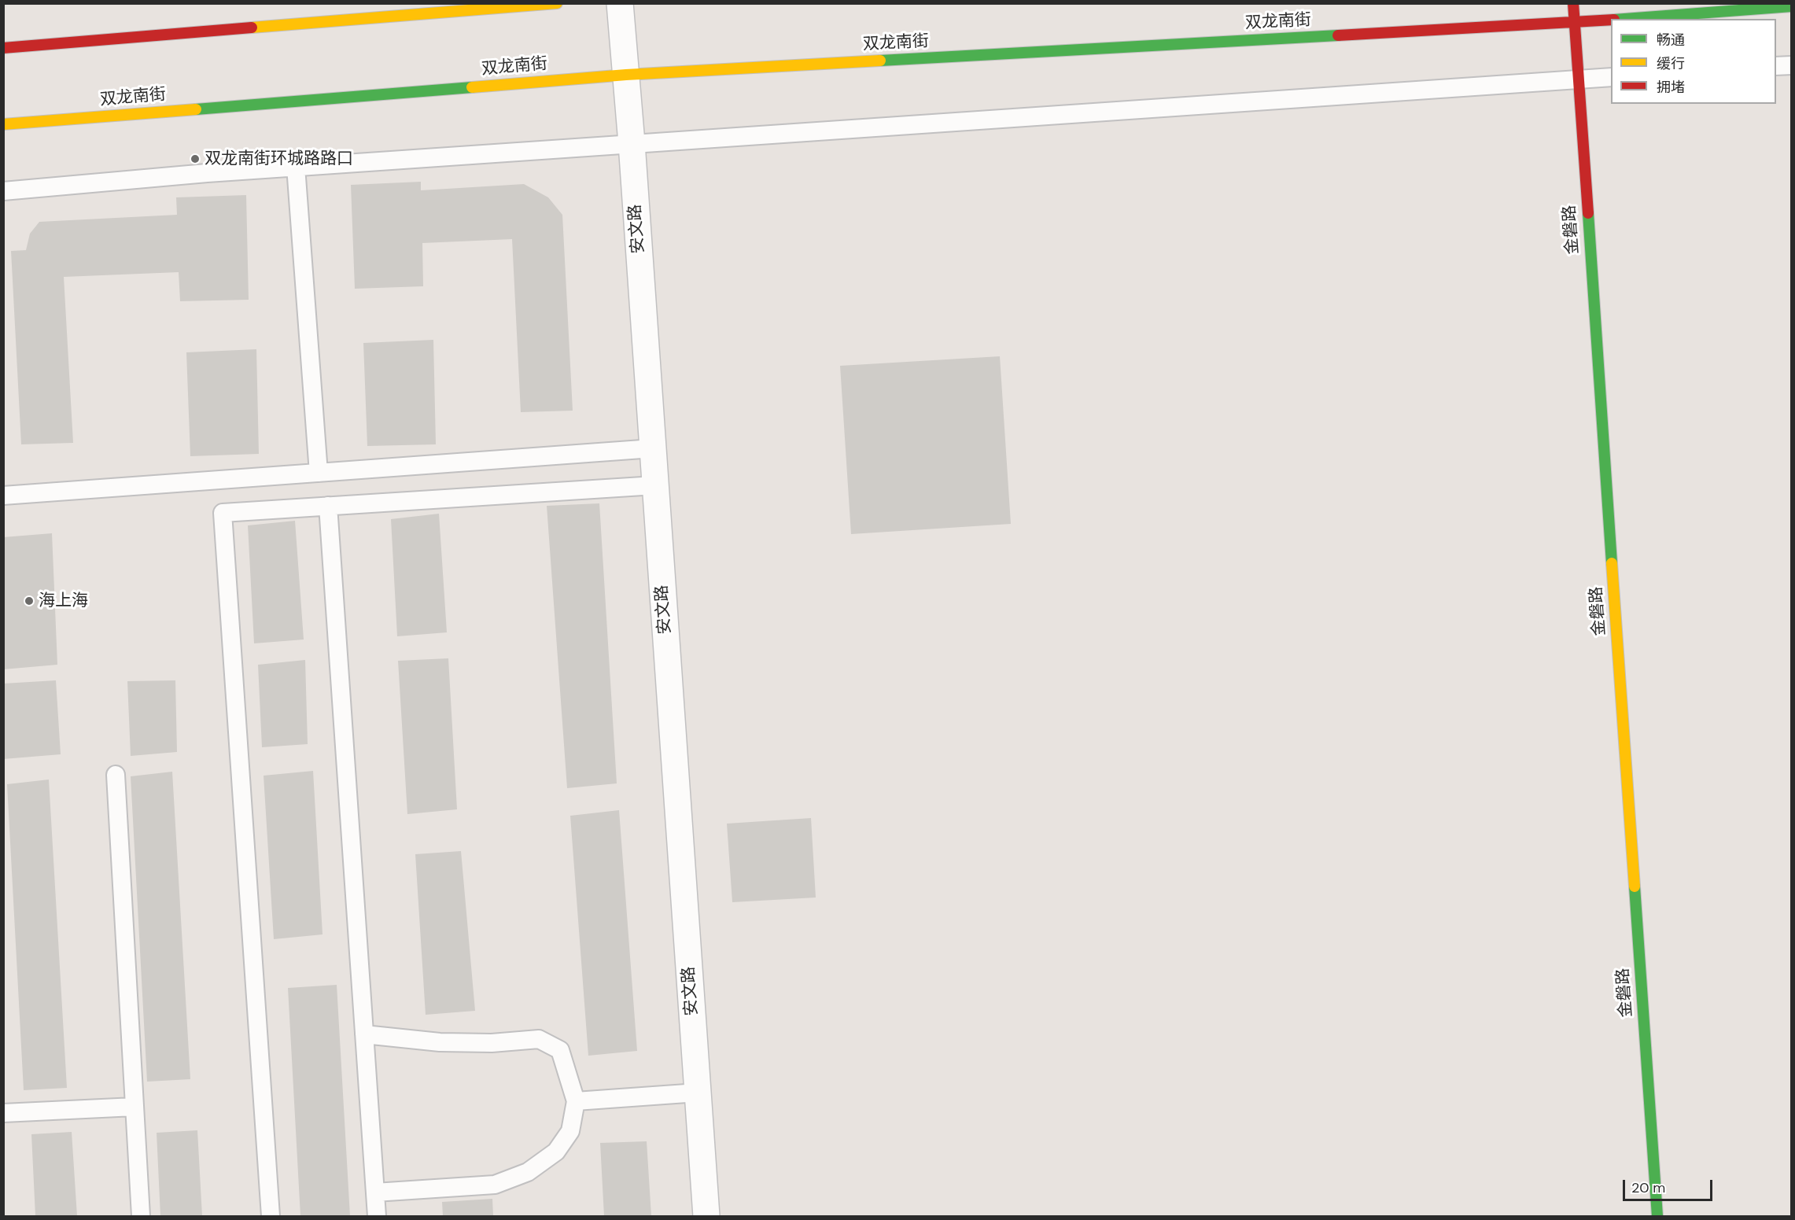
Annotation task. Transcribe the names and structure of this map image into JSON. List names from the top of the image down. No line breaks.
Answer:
{"streets":{"main road":["双龙南街","金磐路"],"street":["安文路"]},"crossings":[["双龙南街","安文路"],["双龙南街","金磐路"]],"places":["双龙南街环城路路口","海上海"],"legend":["畅通","缓行","拥堵"],"scale_bar":"20 m"}
